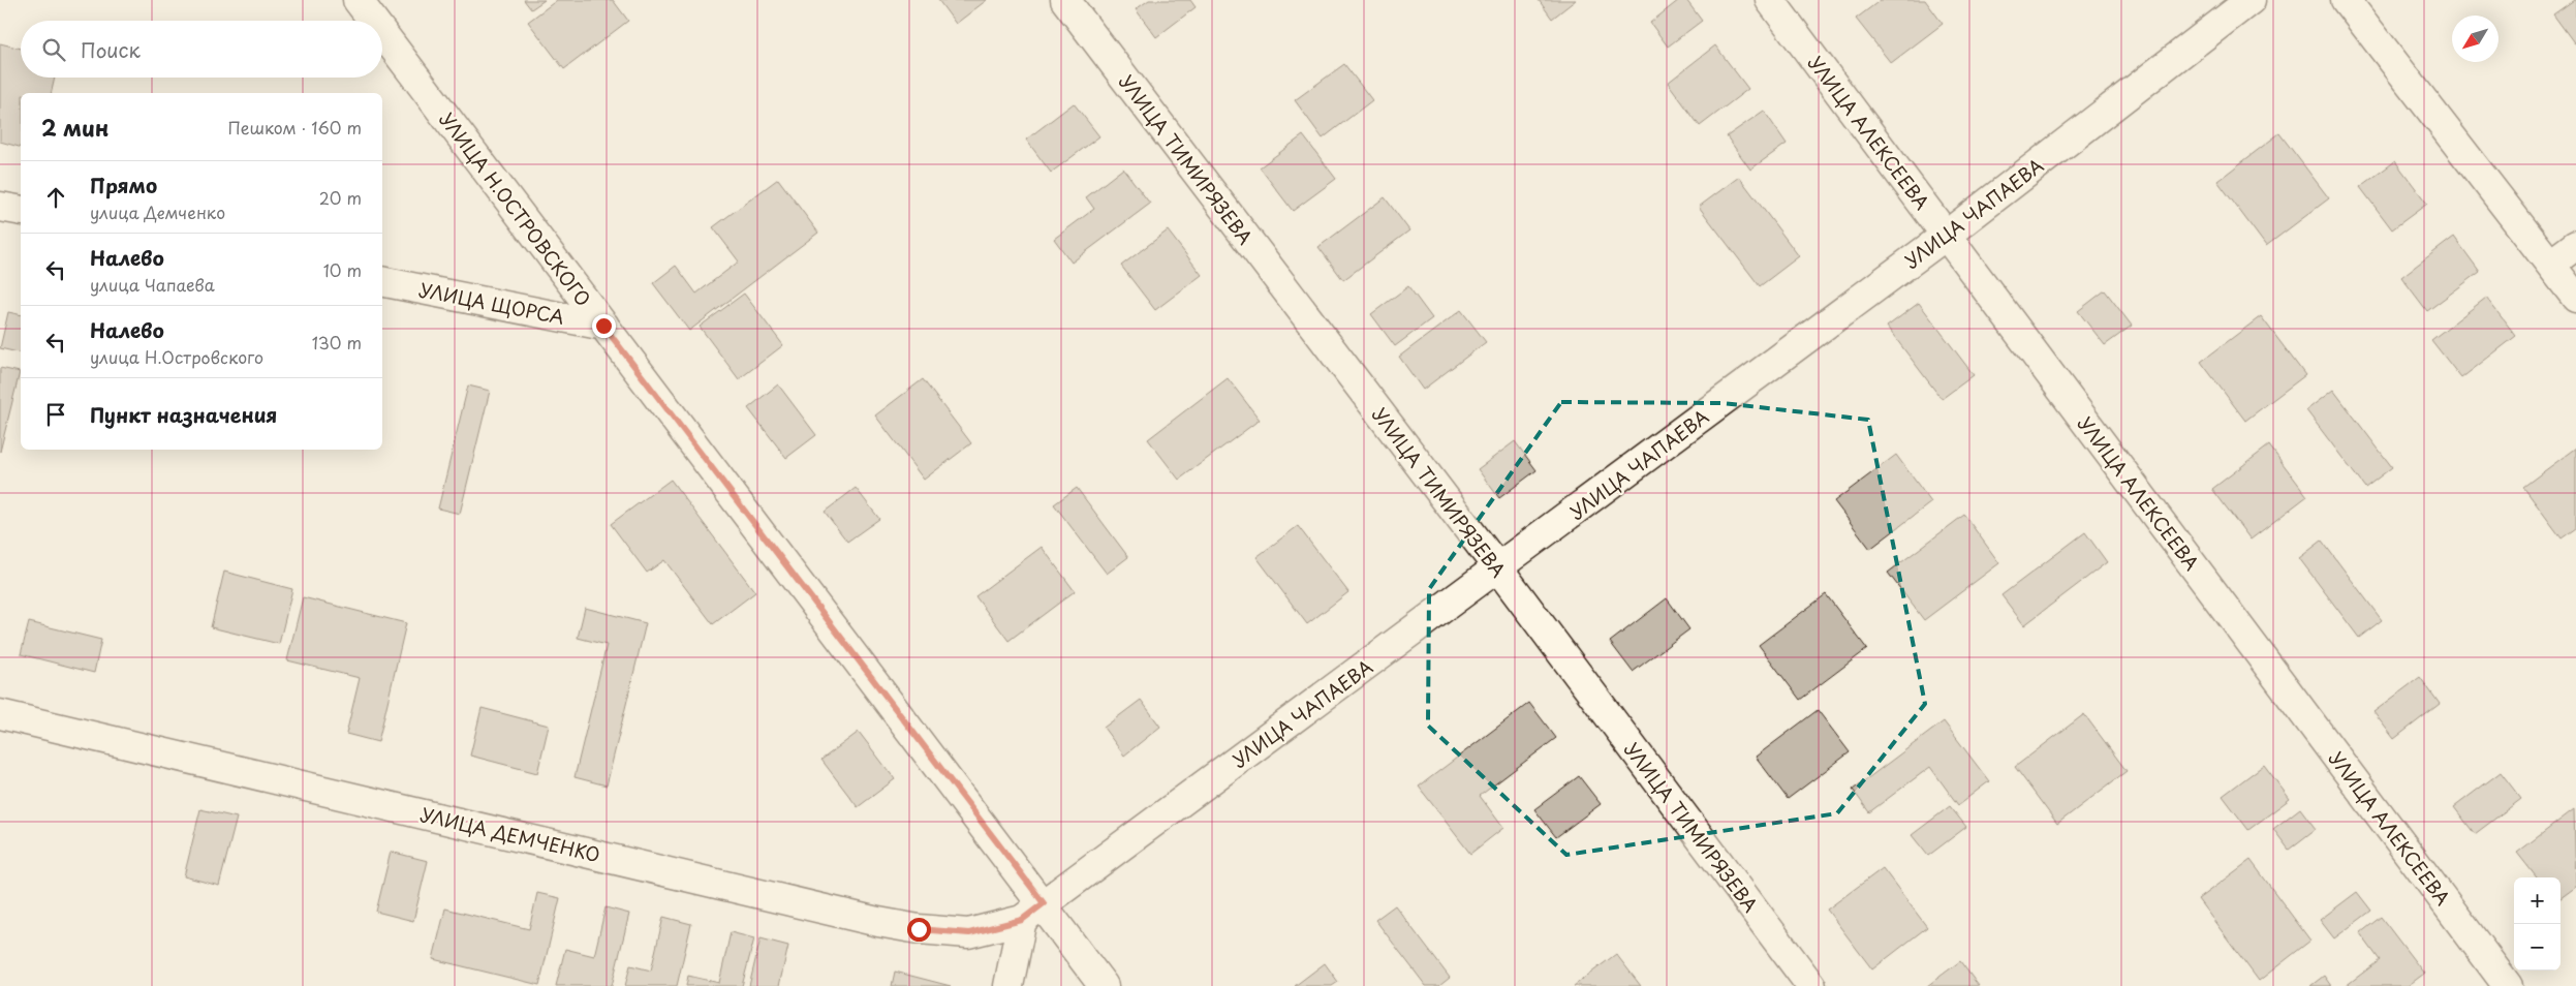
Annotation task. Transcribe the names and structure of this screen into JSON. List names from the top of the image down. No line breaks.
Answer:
{"streets":{"street":["УЛИЦА АЛЕКСЕЕВА","УЛИЦА ТИМИРЯЗЕВА","УЛИЦА Н.ОСТРОВСКОГО","УЛИЦА ЧАПАЕВА","УЛИЦА ЩОРСА","УЛИЦА ДЕМЧЕНКО"]},"crossings":[["УЛИЦА АЛЕКСЕЕВА","УЛИЦА ЧАПАЕВА"],["УЛИЦА ТИМИРЯЗЕВА","УЛИЦА ЧАПАЕВА"],["УЛИЦА Н.ОСТРОВСКОГО","УЛИЦА ЧАПАЕВА"],["УЛИЦА Н.ОСТРОВСКОГО","УЛИЦА ЩОРСА"],["УЛИЦА Н.ОСТРОВСКОГО","УЛИЦА ДЕМЧЕНКО"],["УЛИЦА ЧАПАЕВА","УЛИЦА ДЕМЧЕНКО"]],"north":"bottom left","page":{"search":"Поиск","heading":["2 мин","Пешком · 160 m"],"list":[["Прямо","улица Демченко","20 m"],["Налево","улица Чапаева","10 m"],["Налево","улица Н.Островского","130 m"],"Пункт назначения"],"map_buttons":["+","−"]}}
